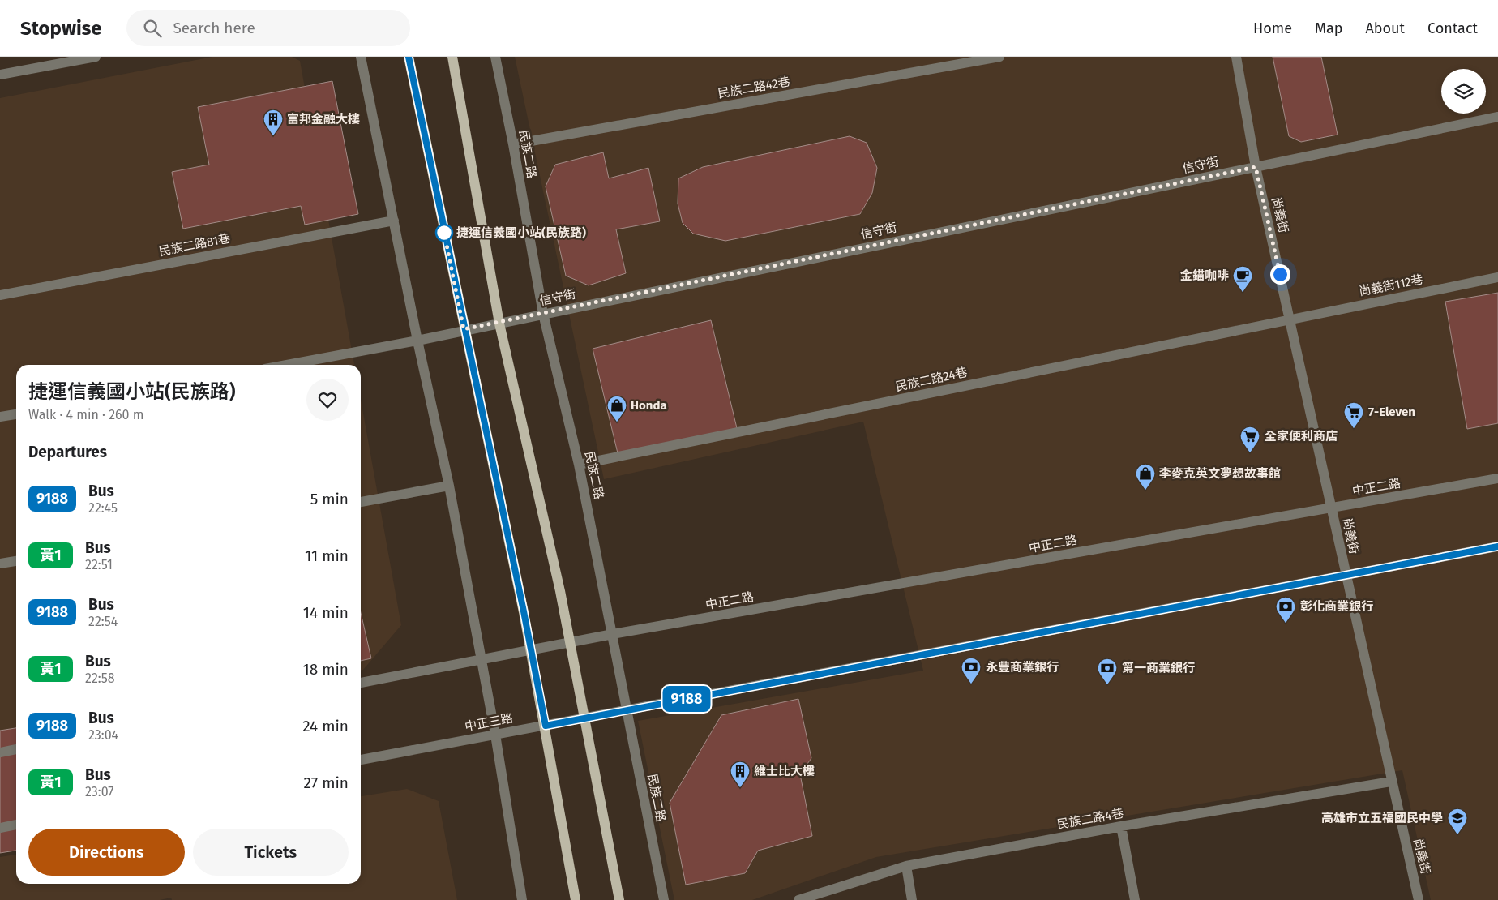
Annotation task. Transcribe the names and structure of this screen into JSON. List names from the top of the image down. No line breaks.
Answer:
{"streets":{"street":["民族二路42巷","民族二路","信守街","尚義街","民族二路81巷","尚義街112巷","民族二路24巷","中正二路","中正三路","民族二路4巷"]},"crossings":[["民族二路42巷","民族二路"],["民族二路","信守街"],["民族二路","民族二路24巷"],["民族二路","中正二路"],["民族二路","中正三路"],["信守街","尚義街"],["尚義街","尚義街112巷"],["尚義街","民族二路24巷"],["尚義街","中正二路"],["尚義街","民族二路4巷"],["尚義街112巷","民族二路24巷"]],"places":{"building":["富邦金融大樓","維士比大樓"],"other":["捷運信義國小站(民族路)"],"cafe":["金錨咖啡"],"shop":["Honda","李麥克英文夢想故事館"],"supermarket":["7-Eleven","全家便利商店"],"bank":["彰化商業銀行","永豐商業銀行","第一商業銀行"],"school or university":["高雄市立五福國民中學"]},"lines":["bus line 9188"],"page":{"header":"Stopwise","search":"Search here","nav":["Home","Map","About","Contact"],"on_map":"9188","heading":[["捷運信義國小站(民族路)","Walk · 4 min · 260 m"],"Departures"],"list":[{"mark":"9188","name":"Bus","note":"22:45","value":"5 min"},{"mark":"黃1","name":"Bus","note":"22:51","value":"11 min"},{"mark":"9188","name":"Bus","note":"22:54","value":"14 min"},{"mark":"黃1","name":"Bus","note":"22:58","value":"18 min"},{"mark":"9188","name":"Bus","note":"23:04","value":"24 min"},{"mark":"黃1","name":"Bus","note":"23:07","value":"27 min"}],"buttons":["Directions","Tickets"]}}
